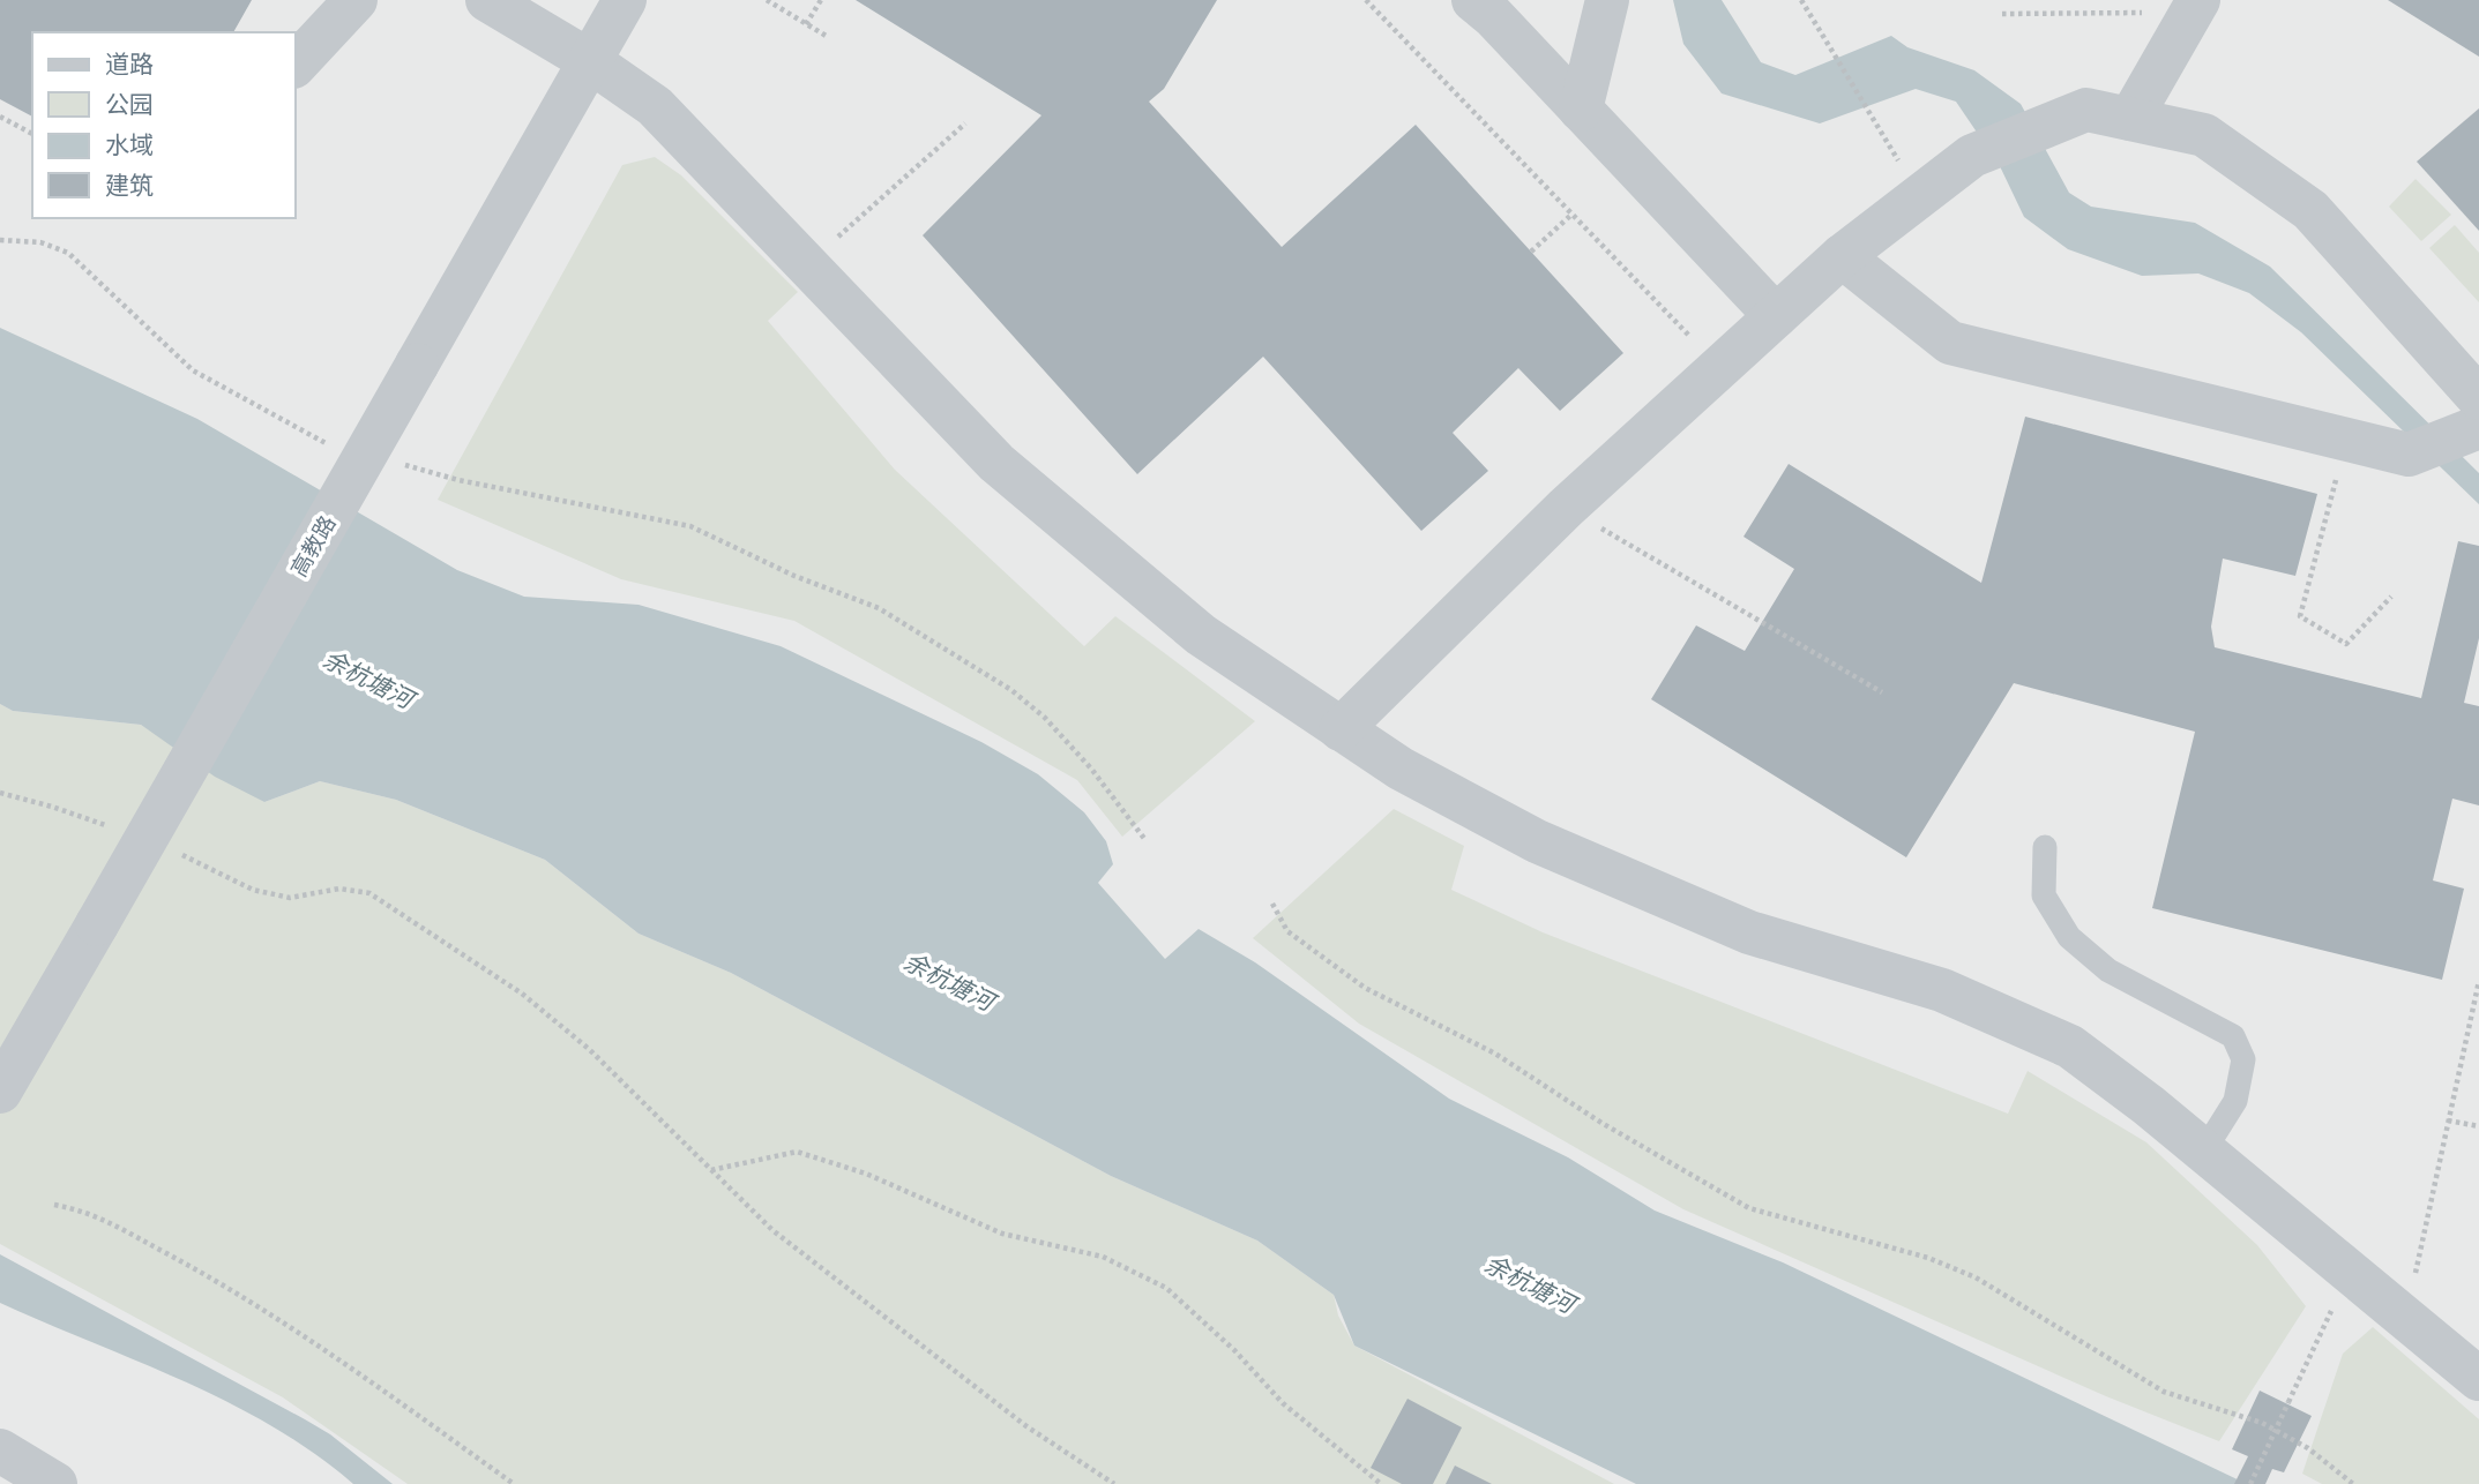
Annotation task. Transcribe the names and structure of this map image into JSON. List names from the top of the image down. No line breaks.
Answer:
{"streets":{"street":["高教路"]},"water":["余杭塘河"],"legend":["道路","公园","水域","建筑"]}
